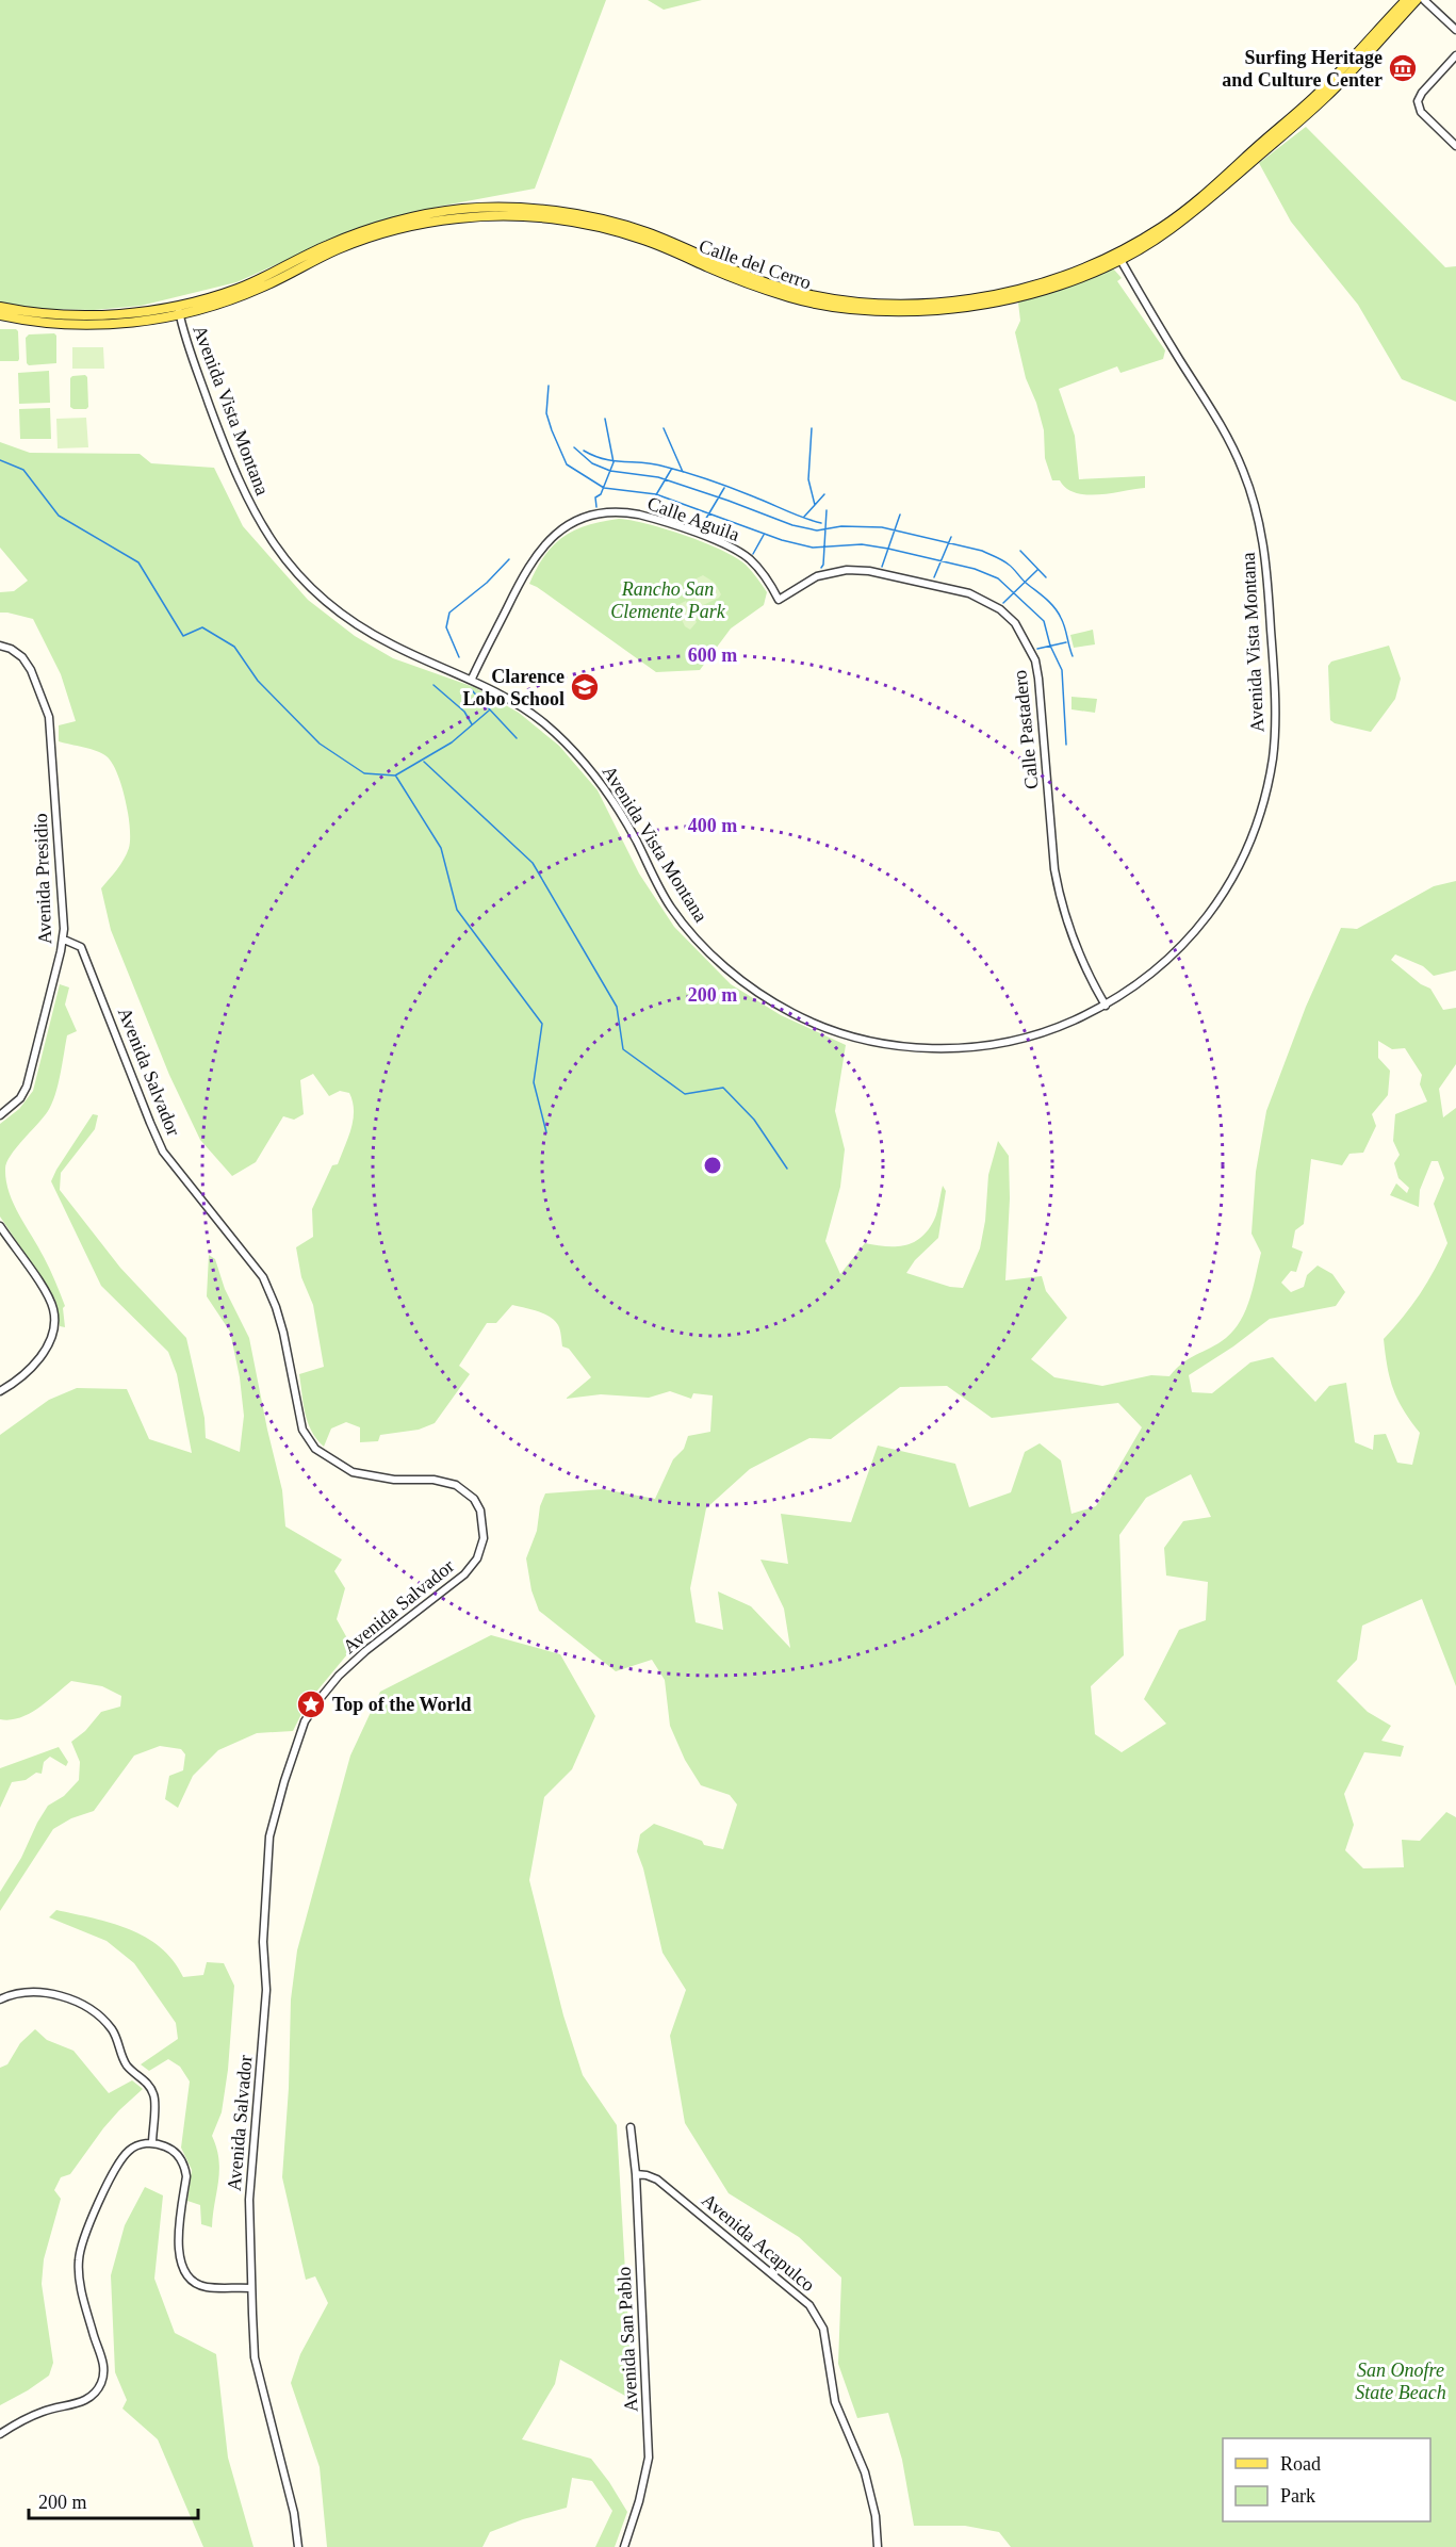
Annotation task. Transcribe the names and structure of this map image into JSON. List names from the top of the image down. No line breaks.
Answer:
{"streets":{"main road":["Calle del Cerro"],"street":["Avenida Vista Montana","Calle Aguila","Calle Pastadero","Avenida Presidio","Avenida Salvador","Avenida Acapulco","Avenida San Pablo"]},"crossings":[["Calle del Cerro","Avenida Vista Montana"],["Avenida Vista Montana","Calle Aguila"],["Avenida Vista Montana","Calle Pastadero"],["Calle Aguila","Calle Pastadero"],["Avenida Presidio","Avenida Salvador"],["Avenida Acapulco","Avenida San Pablo"]],"parks":["Rancho San Clemente Park","San Onofre State Beach"],"places":{"museum":["Surfing Heritage and Culture Center"],"school or university":["Clarence Lobo School"],"place":["Top of the World"]},"legend":["Road","Park"],"scale_bar":"200 m","rings":["600 m","400 m","200 m"]}
